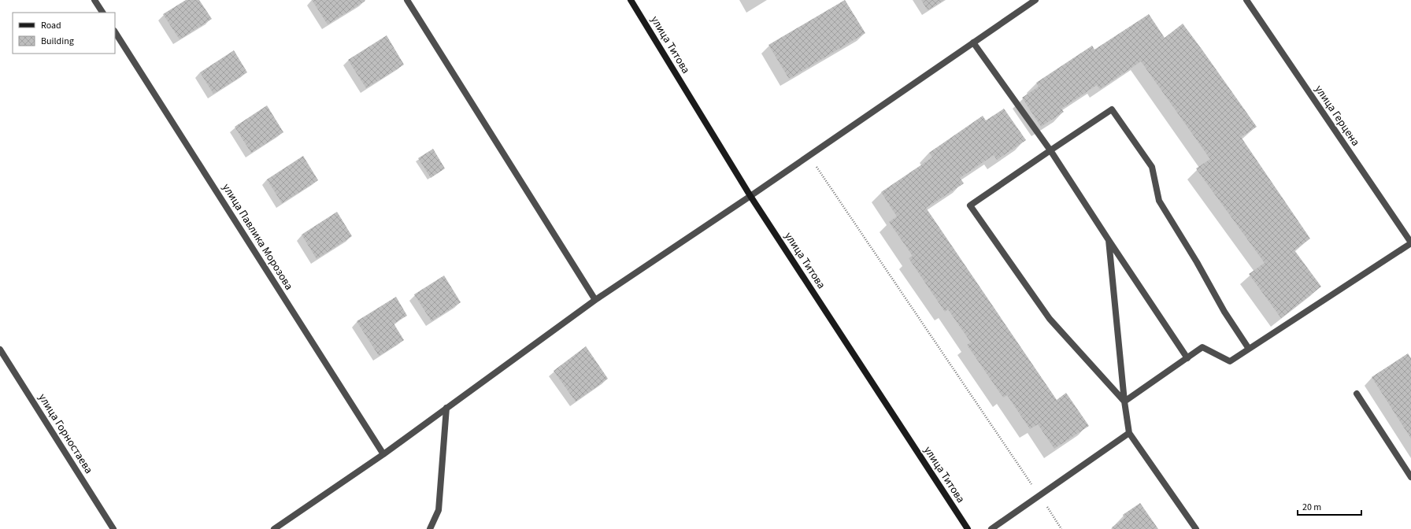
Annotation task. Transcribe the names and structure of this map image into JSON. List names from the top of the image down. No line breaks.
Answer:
{"streets":{"main road":["улица Титова"],"street":["улица Герцена","улица Павлика Морозова","улица Горностаева"]},"legend":["Road","Building"],"scale_bar":"20 m"}
